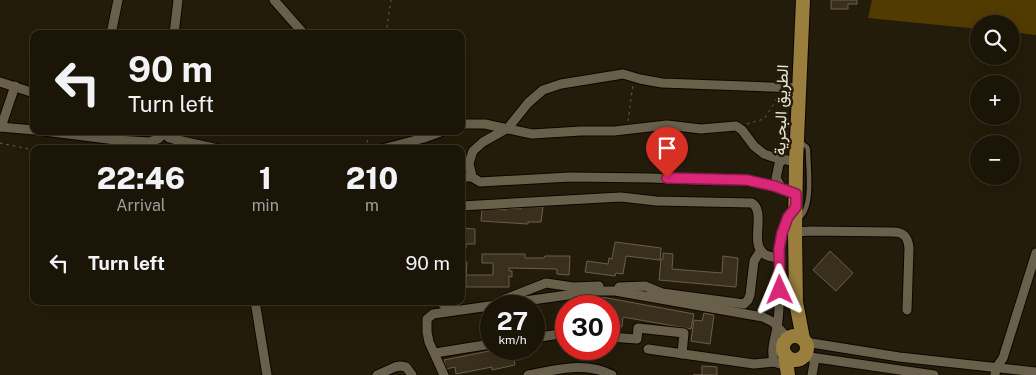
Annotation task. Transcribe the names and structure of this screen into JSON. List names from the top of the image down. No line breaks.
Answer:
{"streets":{"main road":["الطريق البحرية"]},"page":{"map_buttons":["+","−"],"turn":["90 m","Turn left"],"eta":["22:46","Arrival","1","min","210","m"],"list":[{"name":"Turn left","value":"90 m"}],"speed":"27 km/h","limit":"30"}}
